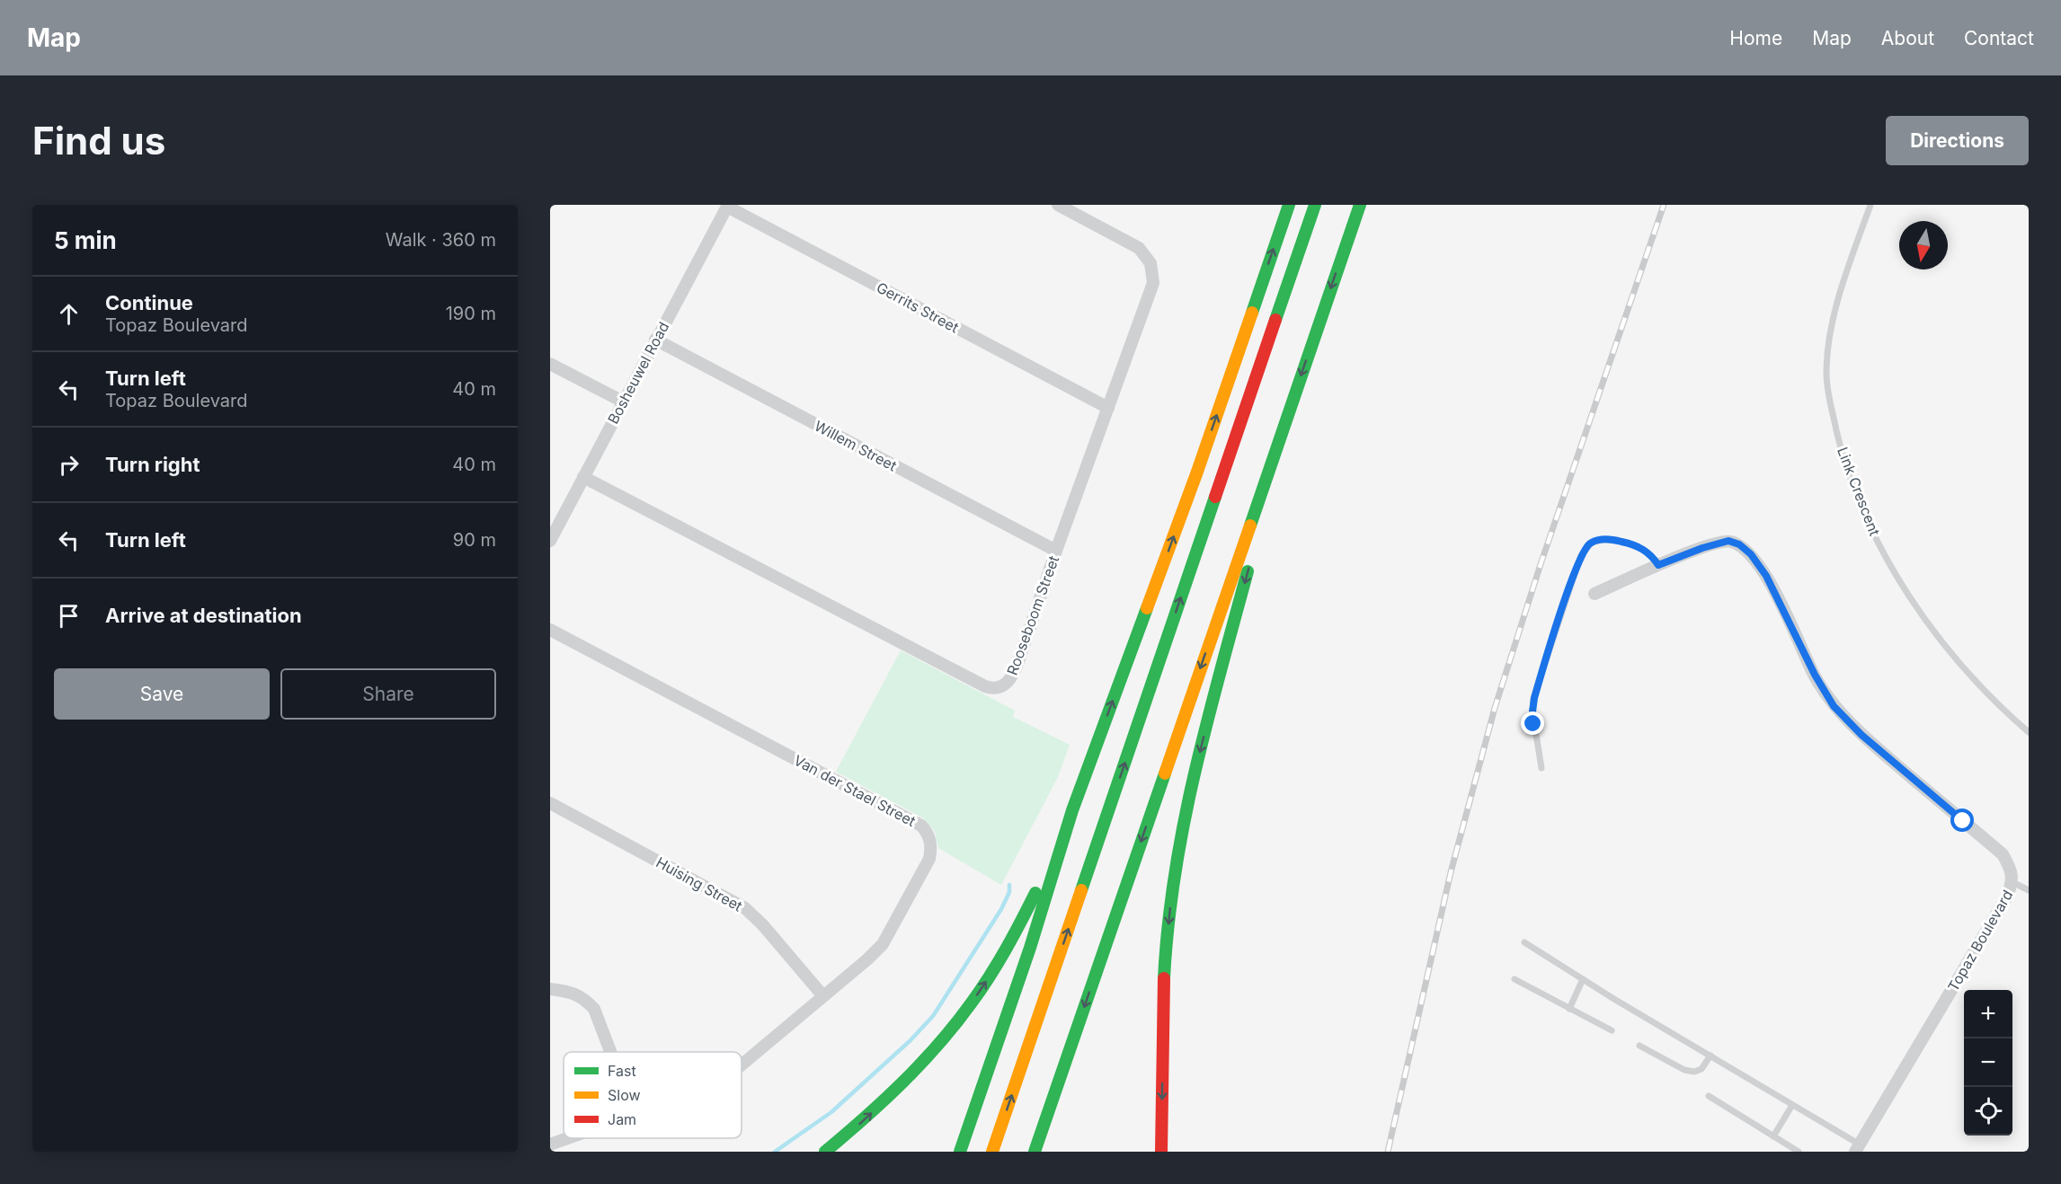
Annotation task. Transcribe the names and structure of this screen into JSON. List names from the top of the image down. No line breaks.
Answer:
{"streets":{"street":["Gerrits Street","Bosheuwel Road","Willem Street","Rooseboom Street","Van der Stael Street","Huising Street","Topaz Boulevard"],"lane":["Link Crescent"]},"crossings":[["Gerrits Street","Bosheuwel Road"],["Gerrits Street","Rooseboom Street"],["Bosheuwel Road","Willem Street"],["Bosheuwel Road","Rooseboom Street"],["Willem Street","Rooseboom Street"],["Van der Stael Street","Huising Street"]],"legend":["Fast","Slow","Jam"],"north":"bottom","page":{"header":"Map","nav":["Home","Map","About","Contact"],"buttons":["Directions",["Save","Share"]],"title":"Find us","heading":["5 min","Walk · 360 m"],"list":[["Continue","Topaz Boulevard","190 m"],["Turn left","Topaz Boulevard","40 m"],["Turn right","40 m"],["Turn left","90 m"],"Arrive at destination"],"map_buttons":["+","−"]}}
